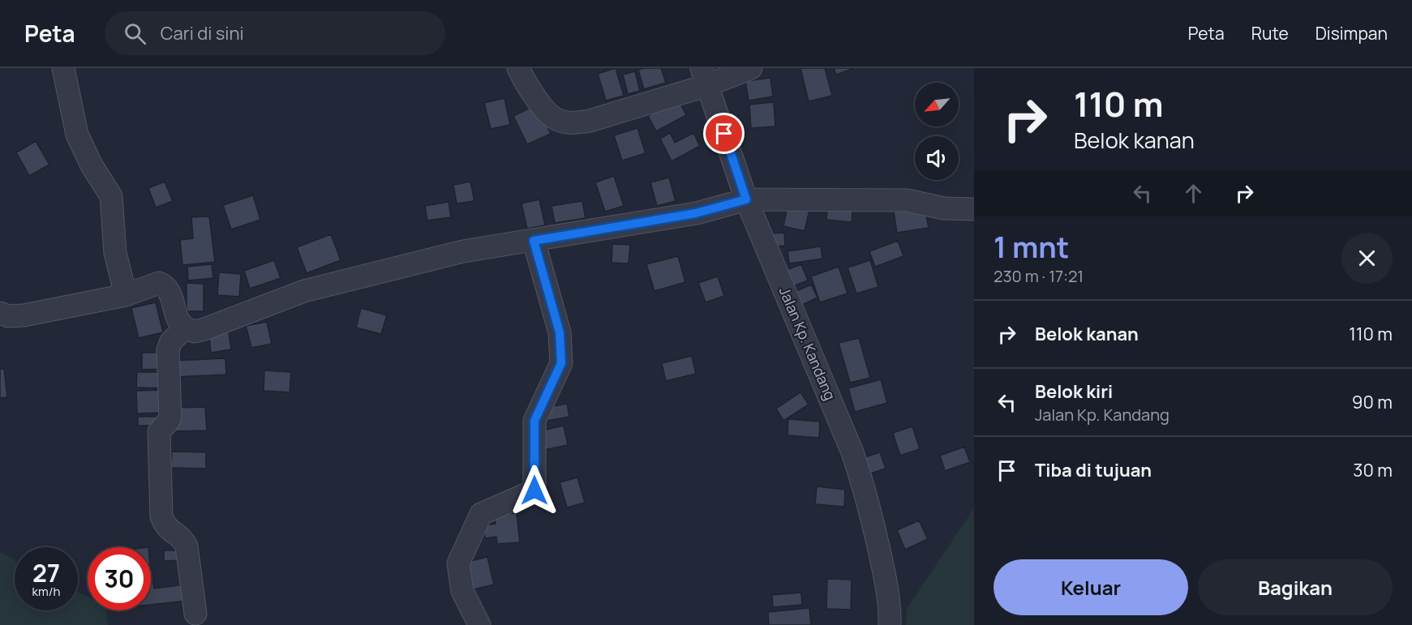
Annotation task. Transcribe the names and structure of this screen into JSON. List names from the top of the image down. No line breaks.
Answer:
{"streets":{"street":["Jalan Kp. Kandang"]},"north":"bottom left","page":{"header":"Peta","search":"Cari di sini","nav":["Peta","Rute","Disimpan"],"turn":["110 m","Belok kanan"],"heading":["1 mnt","230 m · 17:21"],"list":[{"name":"Belok kanan","value":"110 m"},{"name":"Belok kiri","note":"Jalan Kp. Kandang","value":"90 m"},{"name":"Tiba di tujuan","value":"30 m"}],"speed":"27 km/h","limit":"30","buttons":["Keluar","Bagikan"]}}
